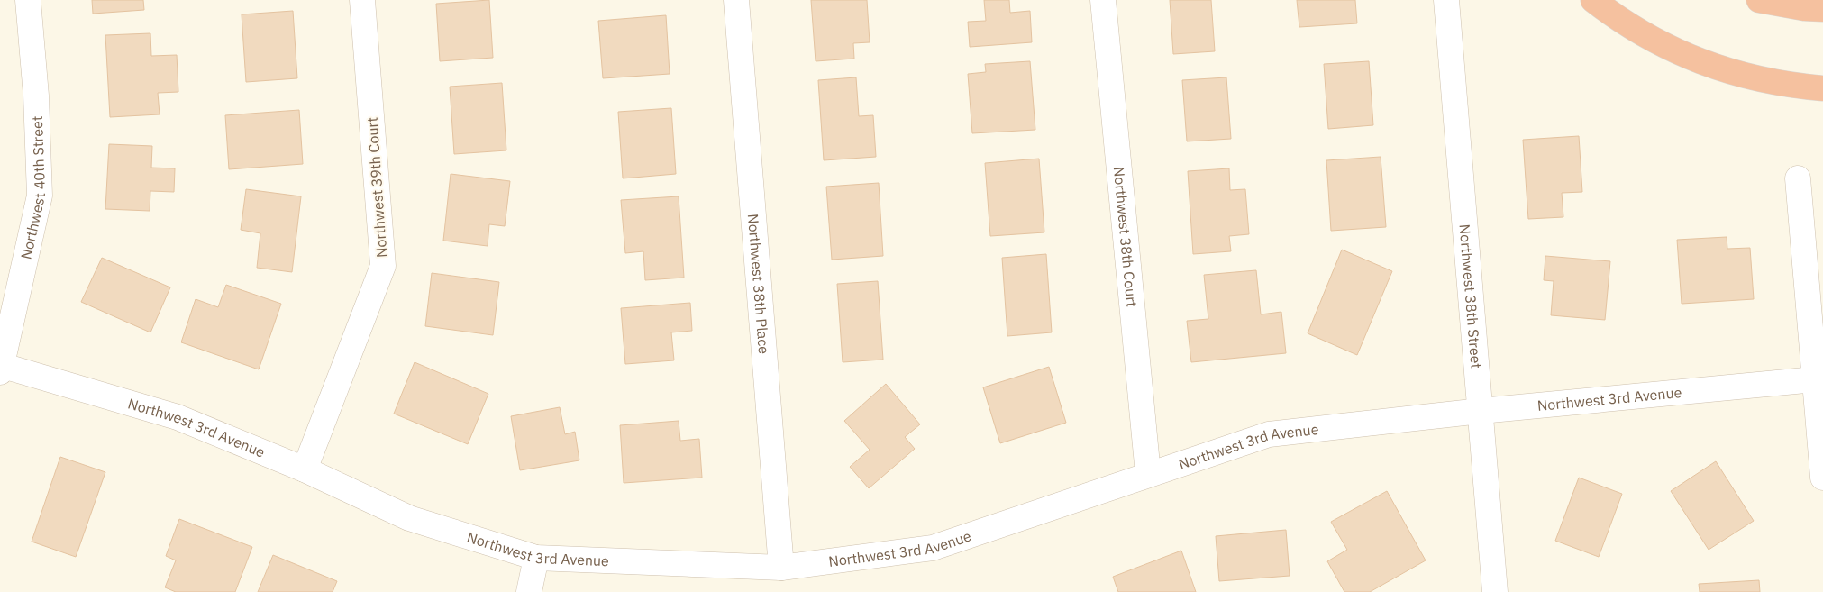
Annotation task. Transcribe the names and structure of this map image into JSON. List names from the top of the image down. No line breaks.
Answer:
{"streets":{"street":["Northwest 40th Street","Northwest 39th Court","Northwest 38th Court","Northwest 38th Place","Northwest 38th Street","Northwest 3rd Avenue"]},"crossings":[["Northwest 40th Street","Northwest 3rd Avenue"],["Northwest 39th Court","Northwest 3rd Avenue"],["Northwest 38th Court","Northwest 3rd Avenue"],["Northwest 38th Place","Northwest 3rd Avenue"],["Northwest 38th Street","Northwest 3rd Avenue"]]}
